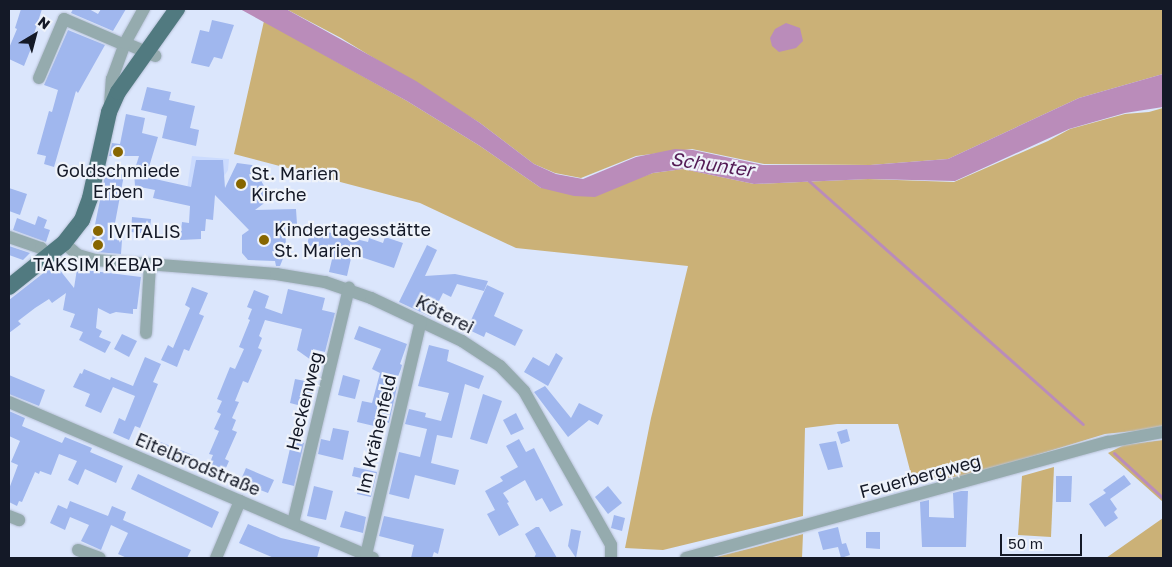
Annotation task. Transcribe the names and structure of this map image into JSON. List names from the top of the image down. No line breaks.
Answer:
{"streets":{"street":["Köterei","Heckenweg","Im Krähenfeld","Eitelbrodstraße","Feuerbergweg"]},"crossings":[["Köterei","Heckenweg"],["Köterei","Im Krähenfeld"],["Heckenweg","Eitelbrodstraße"],["Im Krähenfeld","Eitelbrodstraße"]],"water":["Schunter"],"places":["Goldschmiede Erben","St. Marien Kirche","IVITALIS","Kindertagesstätte St. Marien","TAKSIM KEBAP"],"scale_bar":"50 m","north":"top right"}
